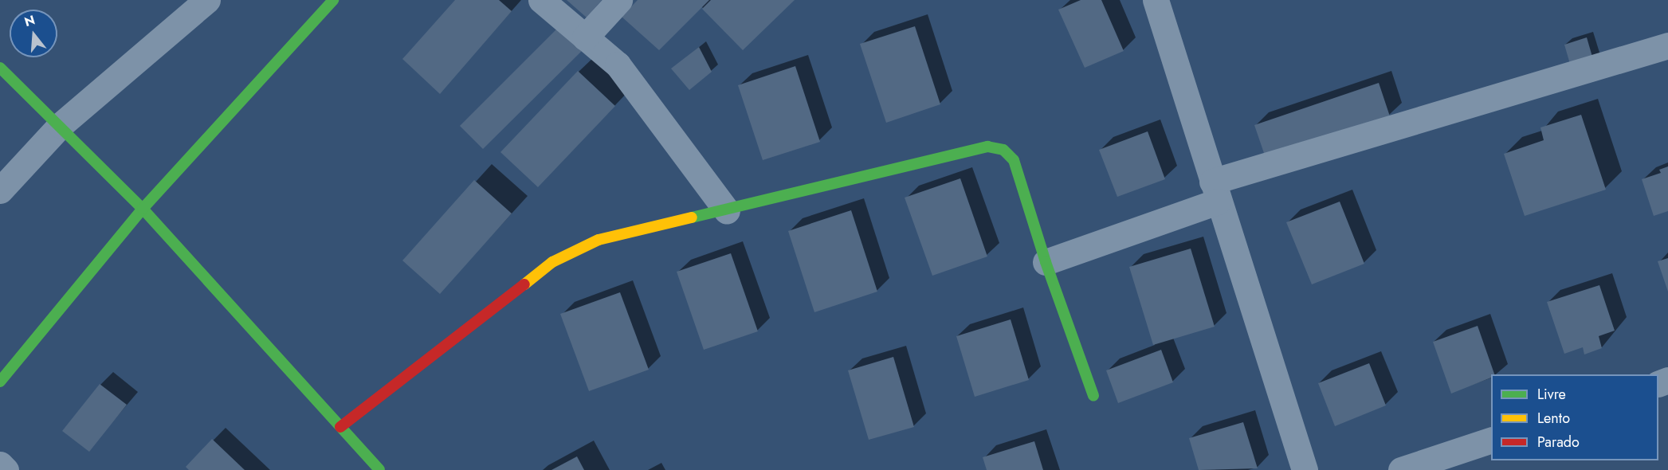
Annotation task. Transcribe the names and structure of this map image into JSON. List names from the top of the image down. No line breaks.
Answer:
{"legend":["Livre","Lento","Parado"],"north":"top"}
